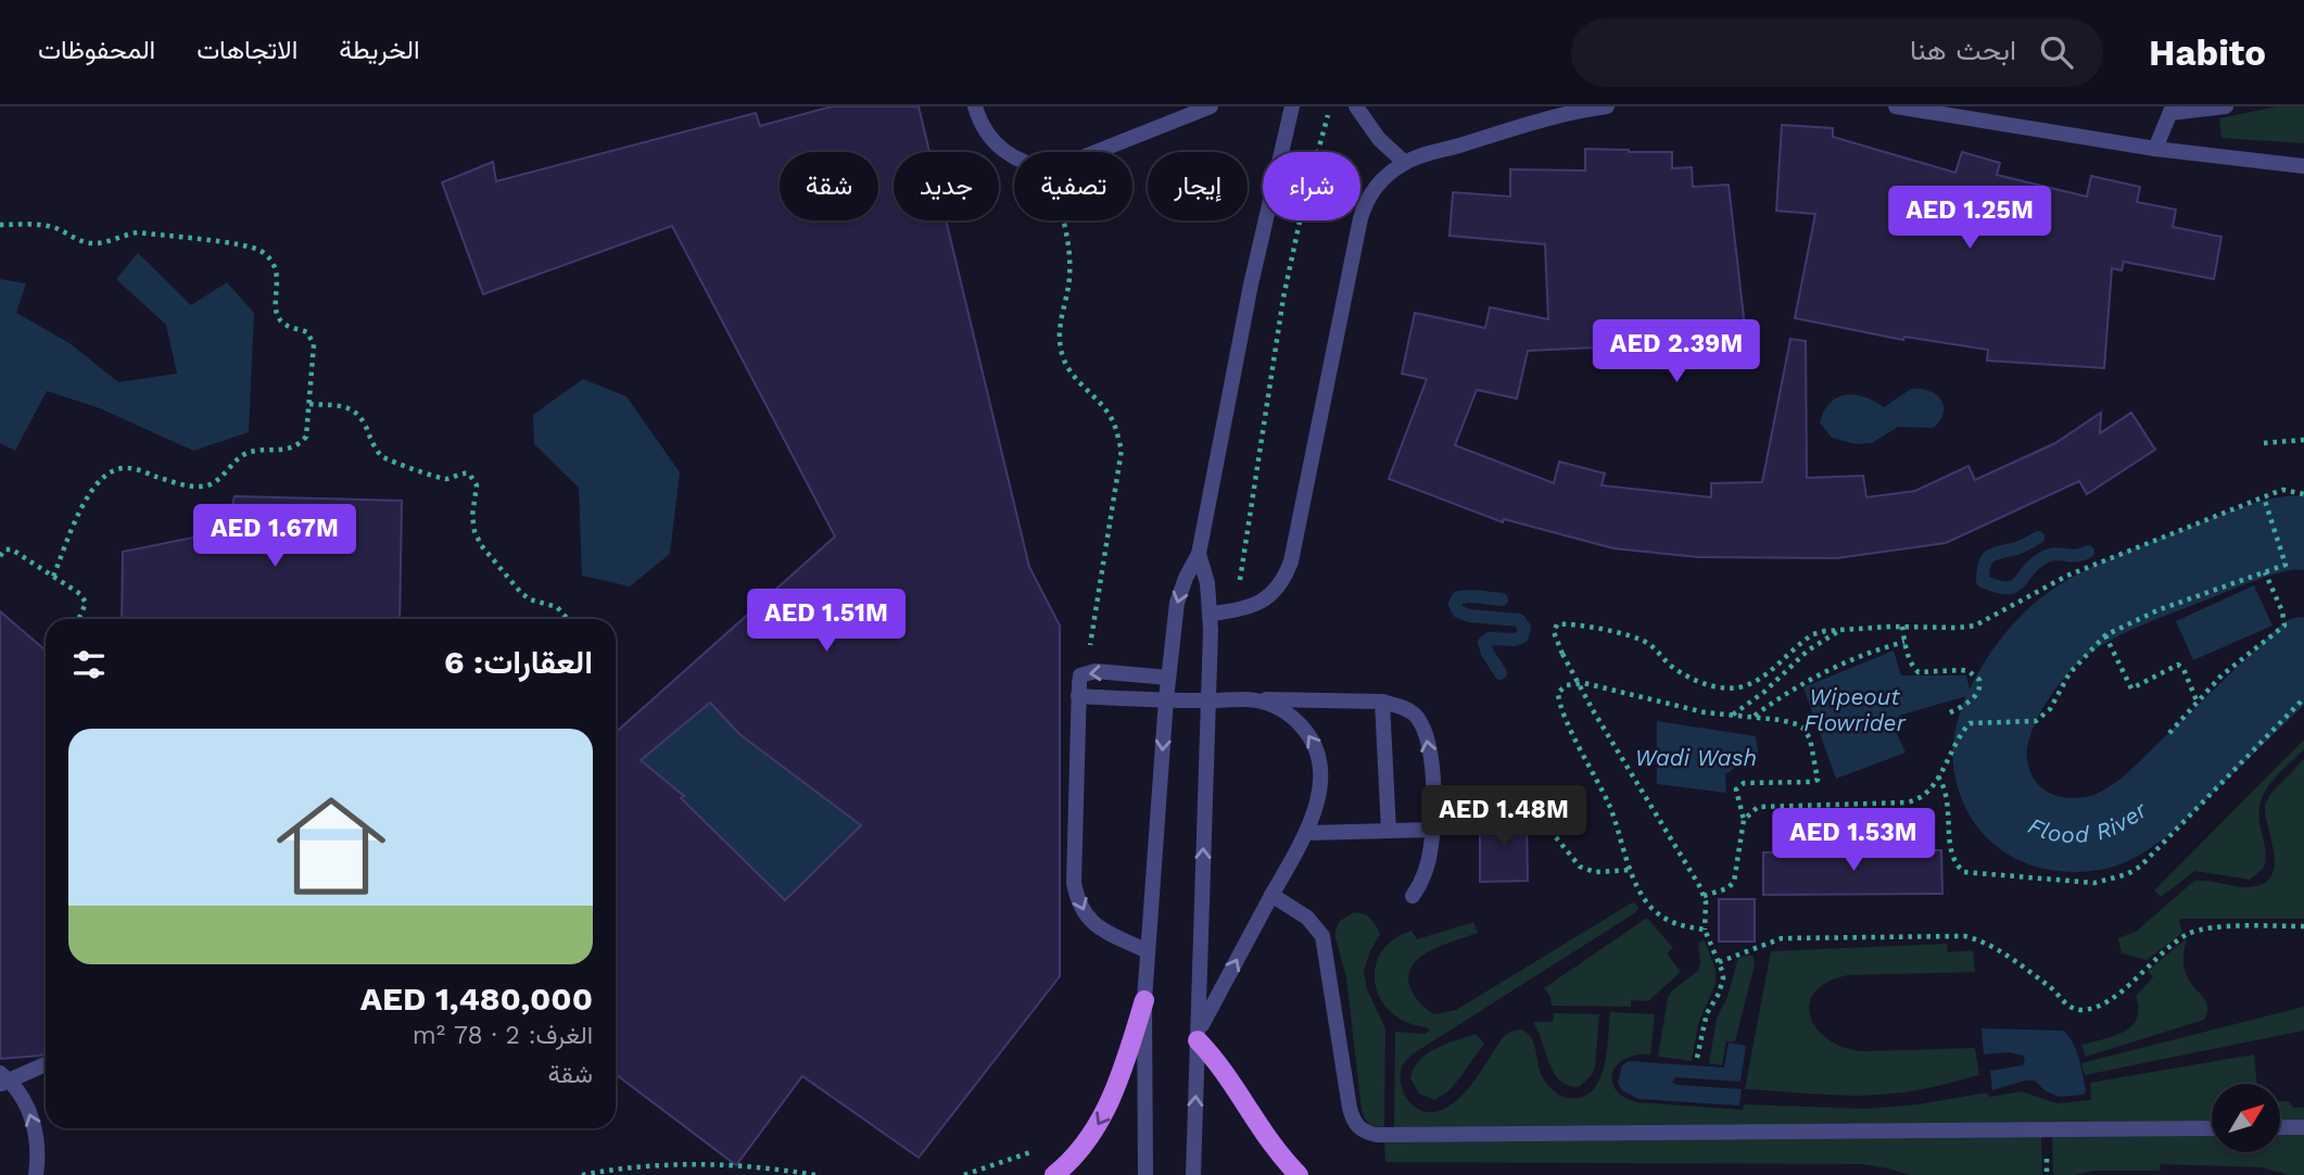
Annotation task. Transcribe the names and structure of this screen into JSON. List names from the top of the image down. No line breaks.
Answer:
{"water":["Wipeout Flowrider","Wadi Wash","Flood River"],"north":"top right","page":{"header":"Habito","search":"ابحث هنا","nav":["الخريطة","الاتجاهات","المحفوظات"],"chip":["شراء","إيجار","تصفية","جديد","شقة"],"price":["AED 1.25M","AED 2.39M","AED 1.67M","AED 1.51M","AED 1.48M","AED 1.53M"],"heading":"العقارات: 6","list":[{"name":"AED 1,480,000","note":"الغرف: 2 · 78 m² · شقة"}]}}
